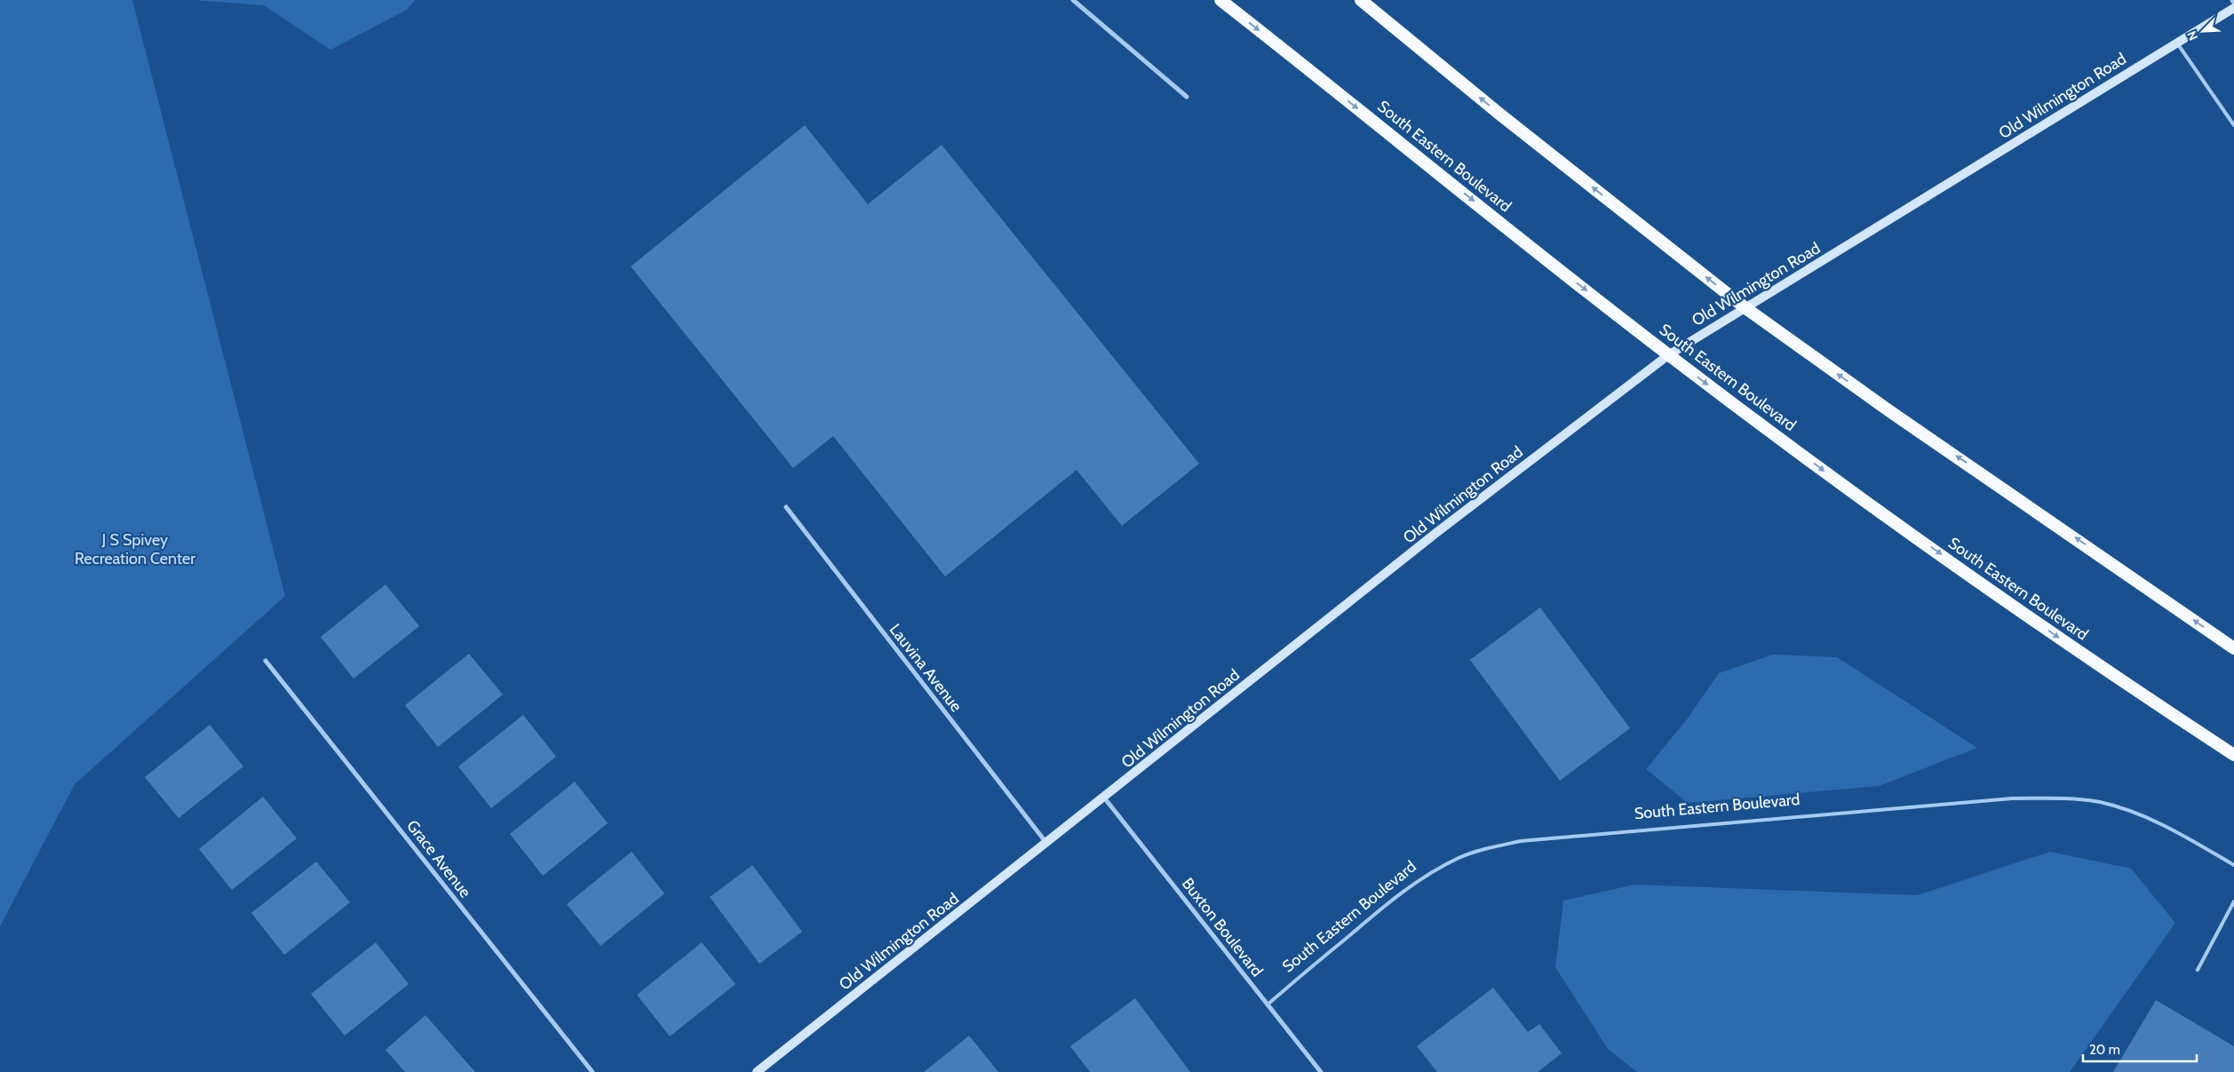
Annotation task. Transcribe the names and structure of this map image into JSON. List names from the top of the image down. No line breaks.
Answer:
{"streets":{"highway":["South Eastern Boulevard"],"main road":["Old Wilmington Road"],"street":["Lauvina Avenue","Grace Avenue","Buxton Boulevard"]},"crossings":[["Old Wilmington Road","South Eastern Boulevard"],["Old Wilmington Road","Lauvina Avenue"],["Old Wilmington Road","Buxton Boulevard"],["South Eastern Boulevard","Buxton Boulevard"]],"parks":["J S Spivey Recreation Center"],"scale_bar":"20 m","north":"bottom left"}
